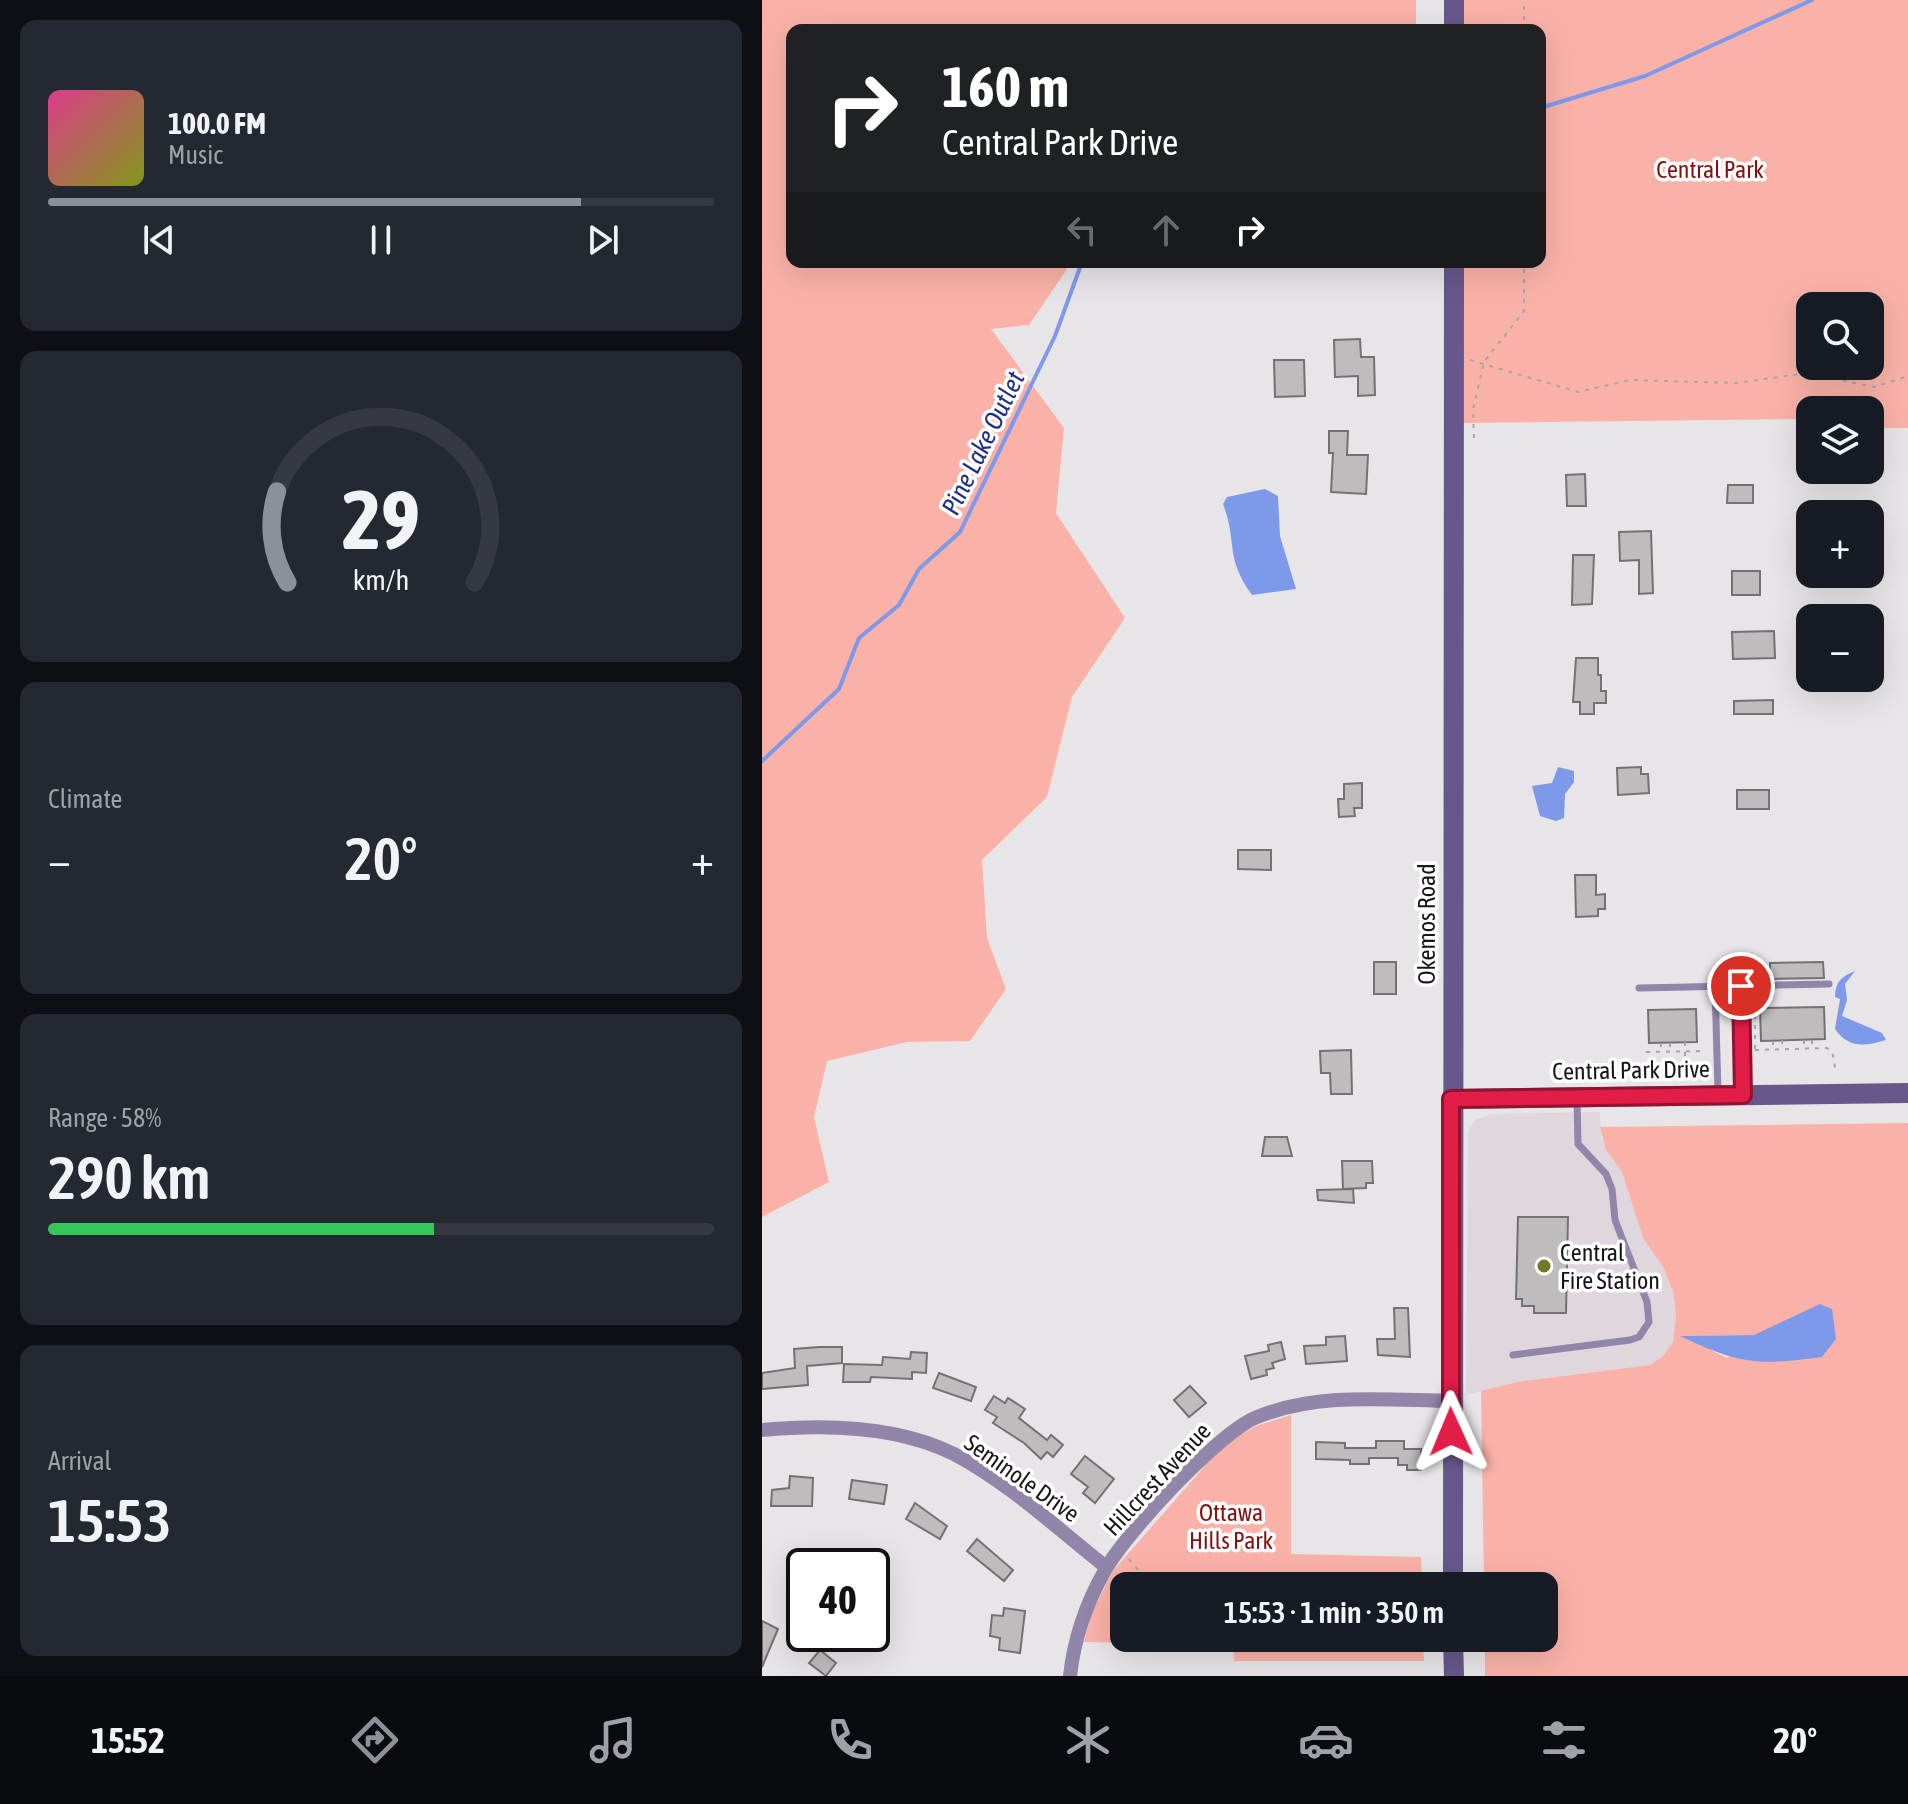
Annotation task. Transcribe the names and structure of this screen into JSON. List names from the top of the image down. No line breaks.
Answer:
{"streets":{"street":["Okemos Road","Central Park Drive","Seminole Drive","Hillcrest Avenue"]},"crossings":[["Okemos Road","Central Park Drive"],["Okemos Road","Hillcrest Avenue"],["Seminole Drive","Hillcrest Avenue"]],"water":["Pine Lake Outlet"],"parks":["Central Park","Ottawa Hills Park"],"places":["Central Fire Station"],"page":{"turn":["160 m","Central Park Drive"],"song":["100.0 FM","Music"],"map_buttons":["+","−"],"tile":["Climate",["Range · 58%","290 km"],["Arrival","15:53"]],"heat":["−","20°","+"],"limit":"40","trip":"15:53 · 1 min · 350 m","tabs":["15:52","20°"],"gauge":["29","km/h"]}}
